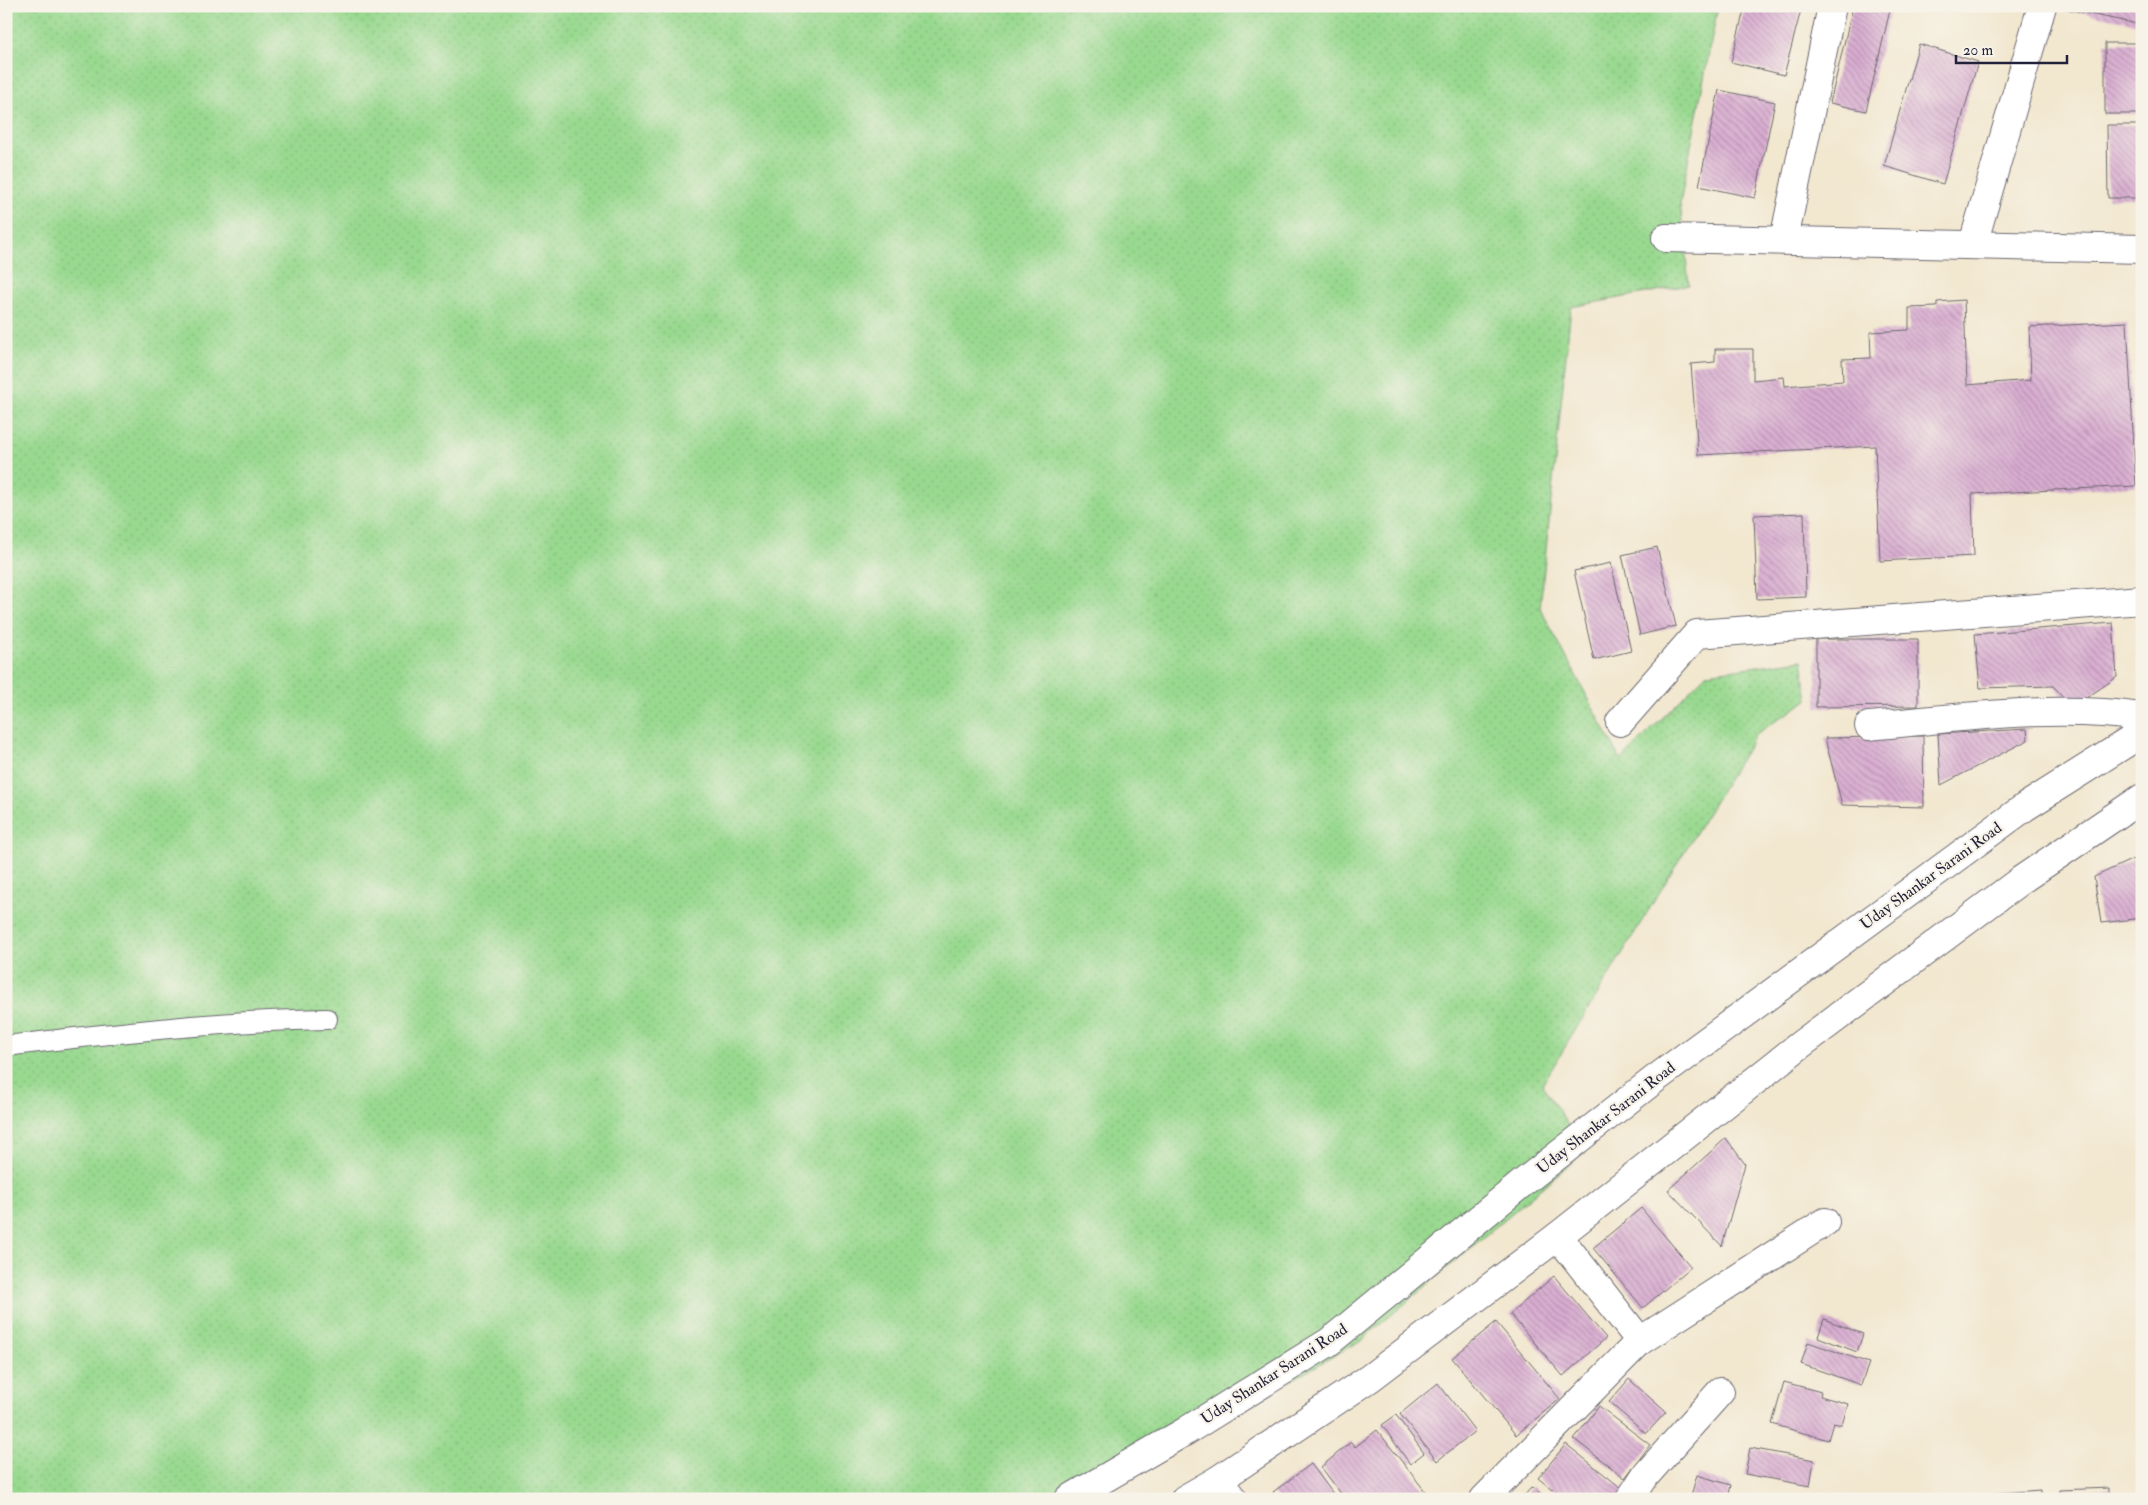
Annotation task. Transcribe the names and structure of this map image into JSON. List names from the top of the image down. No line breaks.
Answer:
{"streets":{"street":["Uday Shankar Sarani Road"]},"scale_bar":"20 m"}
